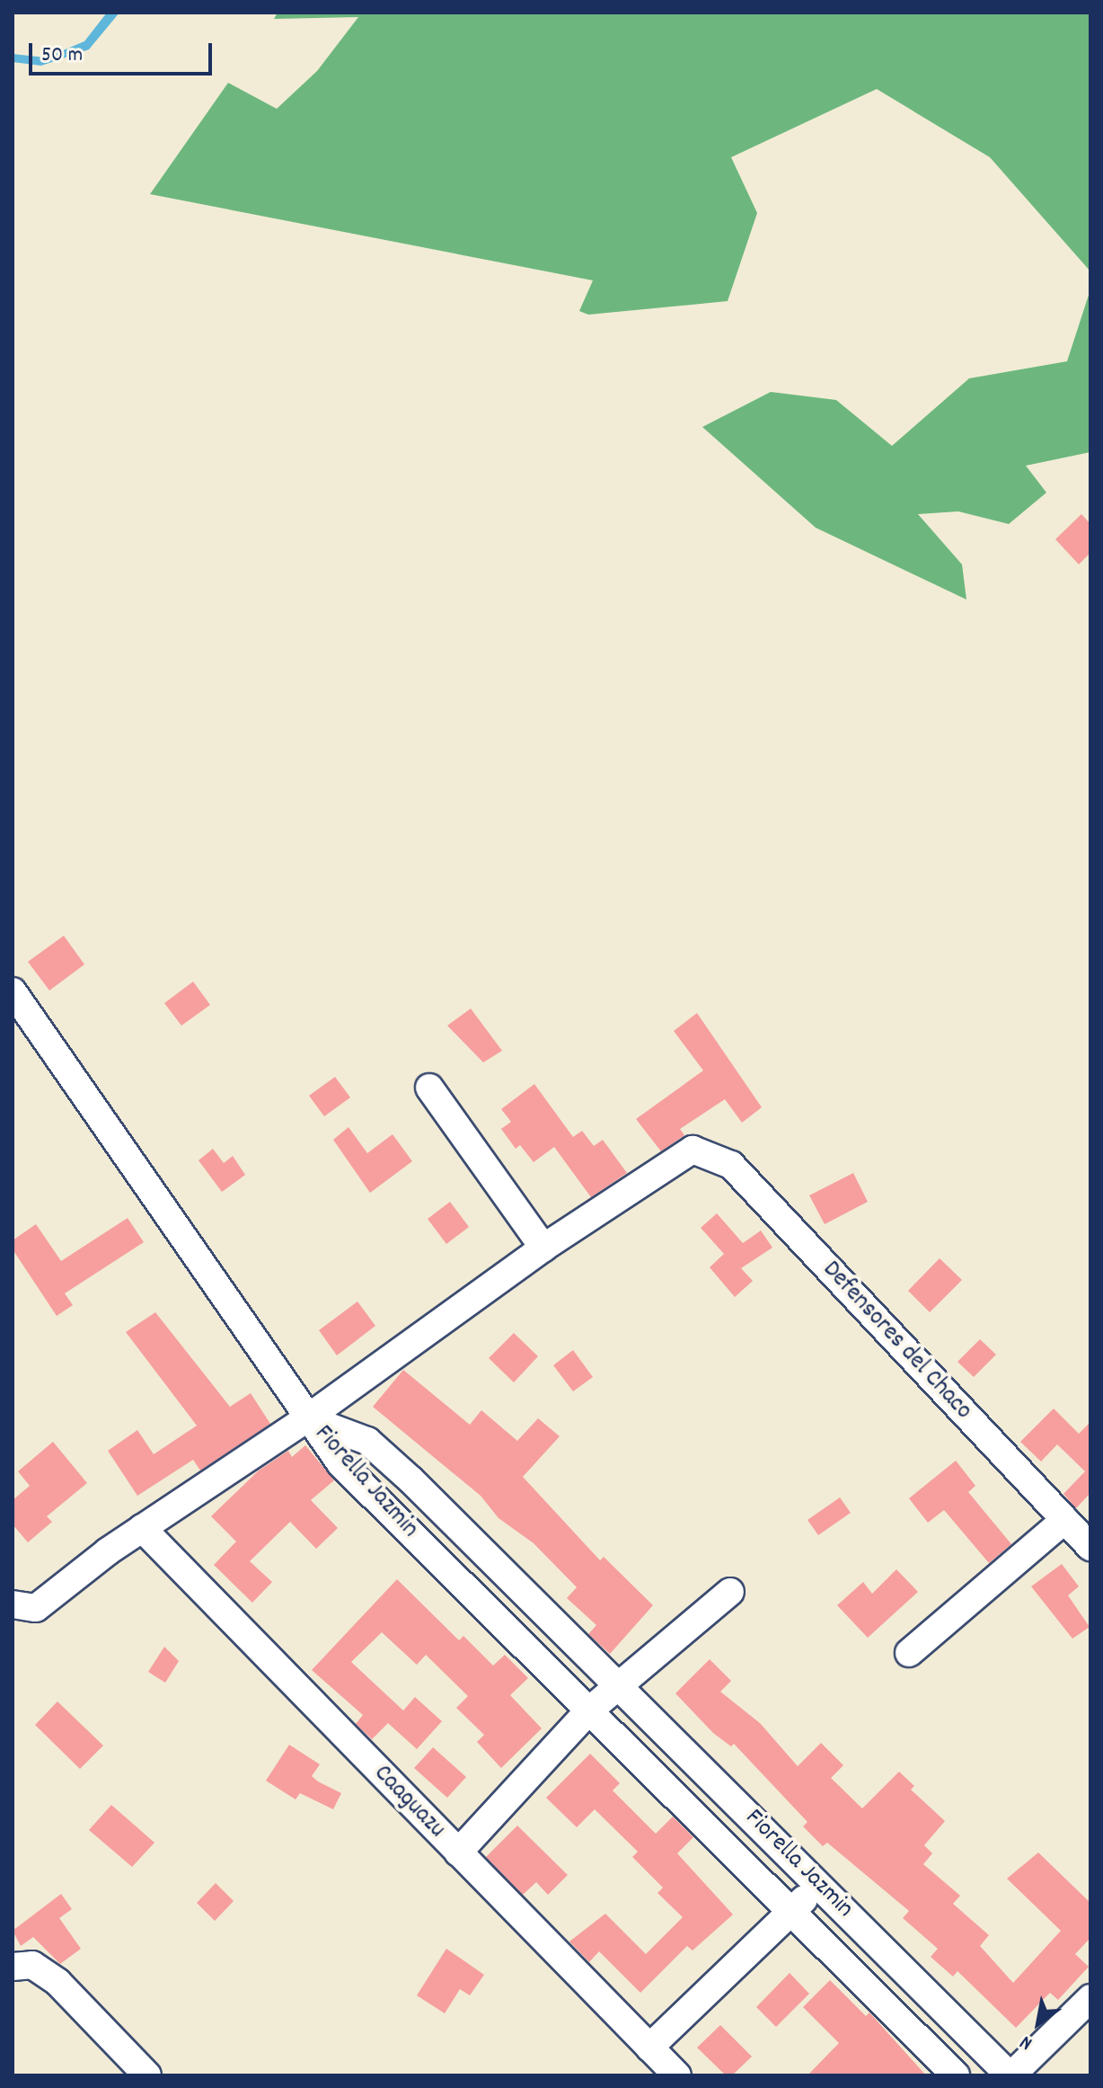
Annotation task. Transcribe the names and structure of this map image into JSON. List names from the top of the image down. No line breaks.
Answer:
{"streets":{"street":["Defensores del Chaco","Fiorella Jazmin","Caaguazu"]},"scale_bar":"50 m","north":"bottom left"}
